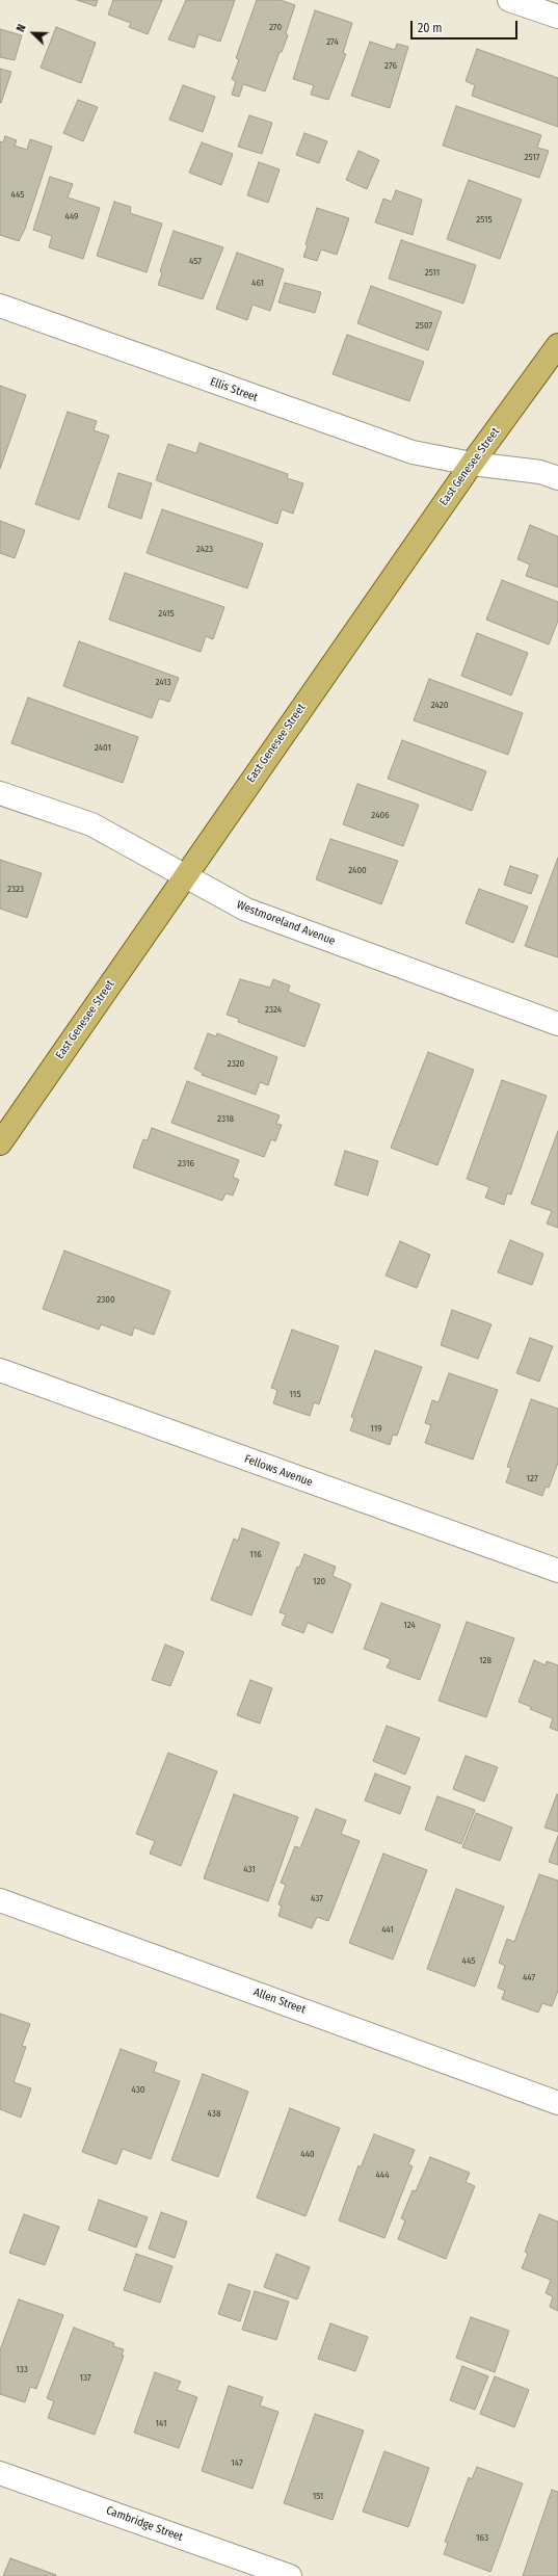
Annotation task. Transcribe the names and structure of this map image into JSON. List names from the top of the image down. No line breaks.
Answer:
{"streets":{"main road":["East Genesee Street"],"street":["Ellis Street","Westmoreland Avenue","Fellows Avenue","Allen Street","Cambridge Street"]},"crossings":[["Ellis Street","East Genesee Street"],["East Genesee Street","Westmoreland Avenue"]],"house_numbers":["270","274","276","2517","445","449","2515","457","2511","461","2507","2423","2415","2413","2420","2401","2406","2400","2323","2324","2320","2318","2316","2300","115","119","127","116","120","124","128","431","437","441","445","447","430","438","440","444","133","137","141","147","151","163"],"scale_bar":"20 m","north":"top left"}
